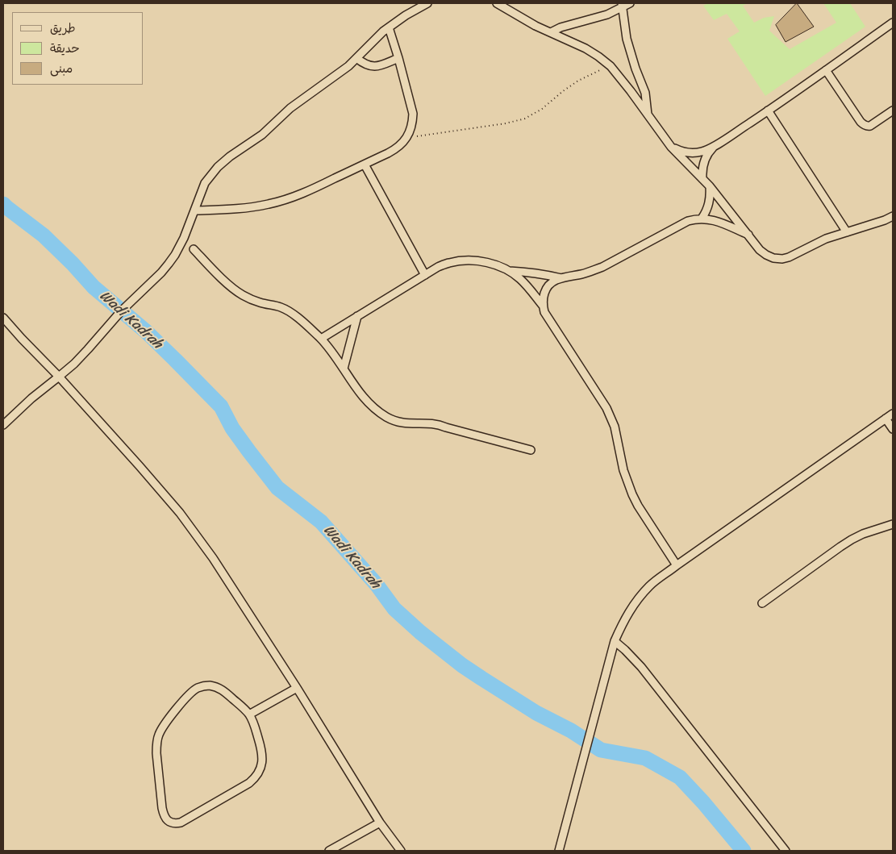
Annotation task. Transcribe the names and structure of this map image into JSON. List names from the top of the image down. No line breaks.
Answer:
{"water":["Wadi Kadrah"],"legend":["طريق","حديقة","مبنى"]}
